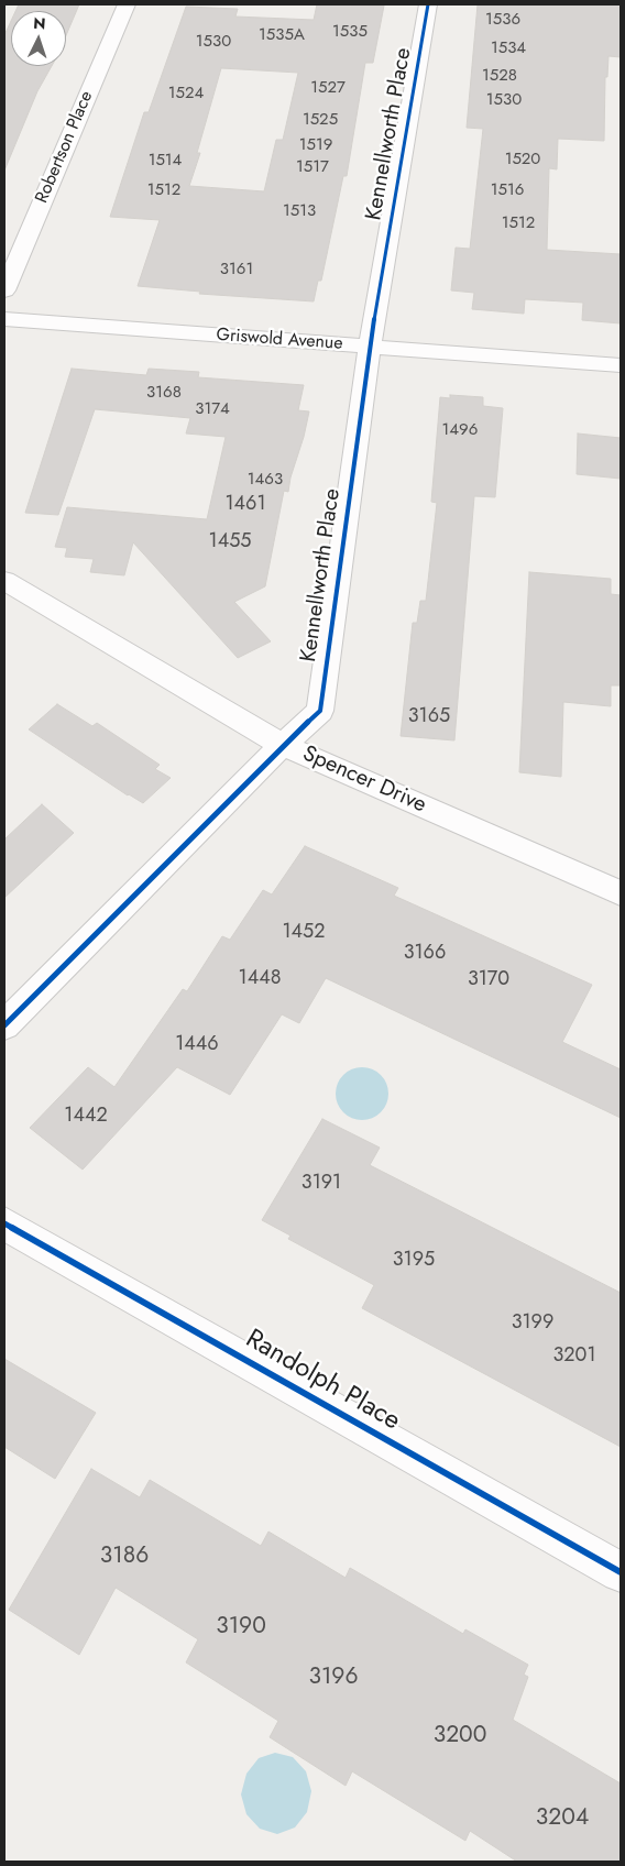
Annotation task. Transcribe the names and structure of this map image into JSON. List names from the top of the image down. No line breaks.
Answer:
{"streets":{"street":["Kennellworth Place","Robertson Place","Griswold Avenue","Spencer Drive","Randolph Place"]},"crossings":[["Kennellworth Place","Griswold Avenue"],["Kennellworth Place","Spencer Drive"]],"house_numbers":["1536","1535","1535A","1530","1534","1528","1527","1524","1530","1525","1519","1520","1514","1517","1512","1516","1513","1512","3161","3168","3174","1496","1463","1461","1455","3165","1452","3166","1448","3170","1446","1442","3191","3195","3199","3201","3186","3190","3196","3200","3204"],"north":"top"}
